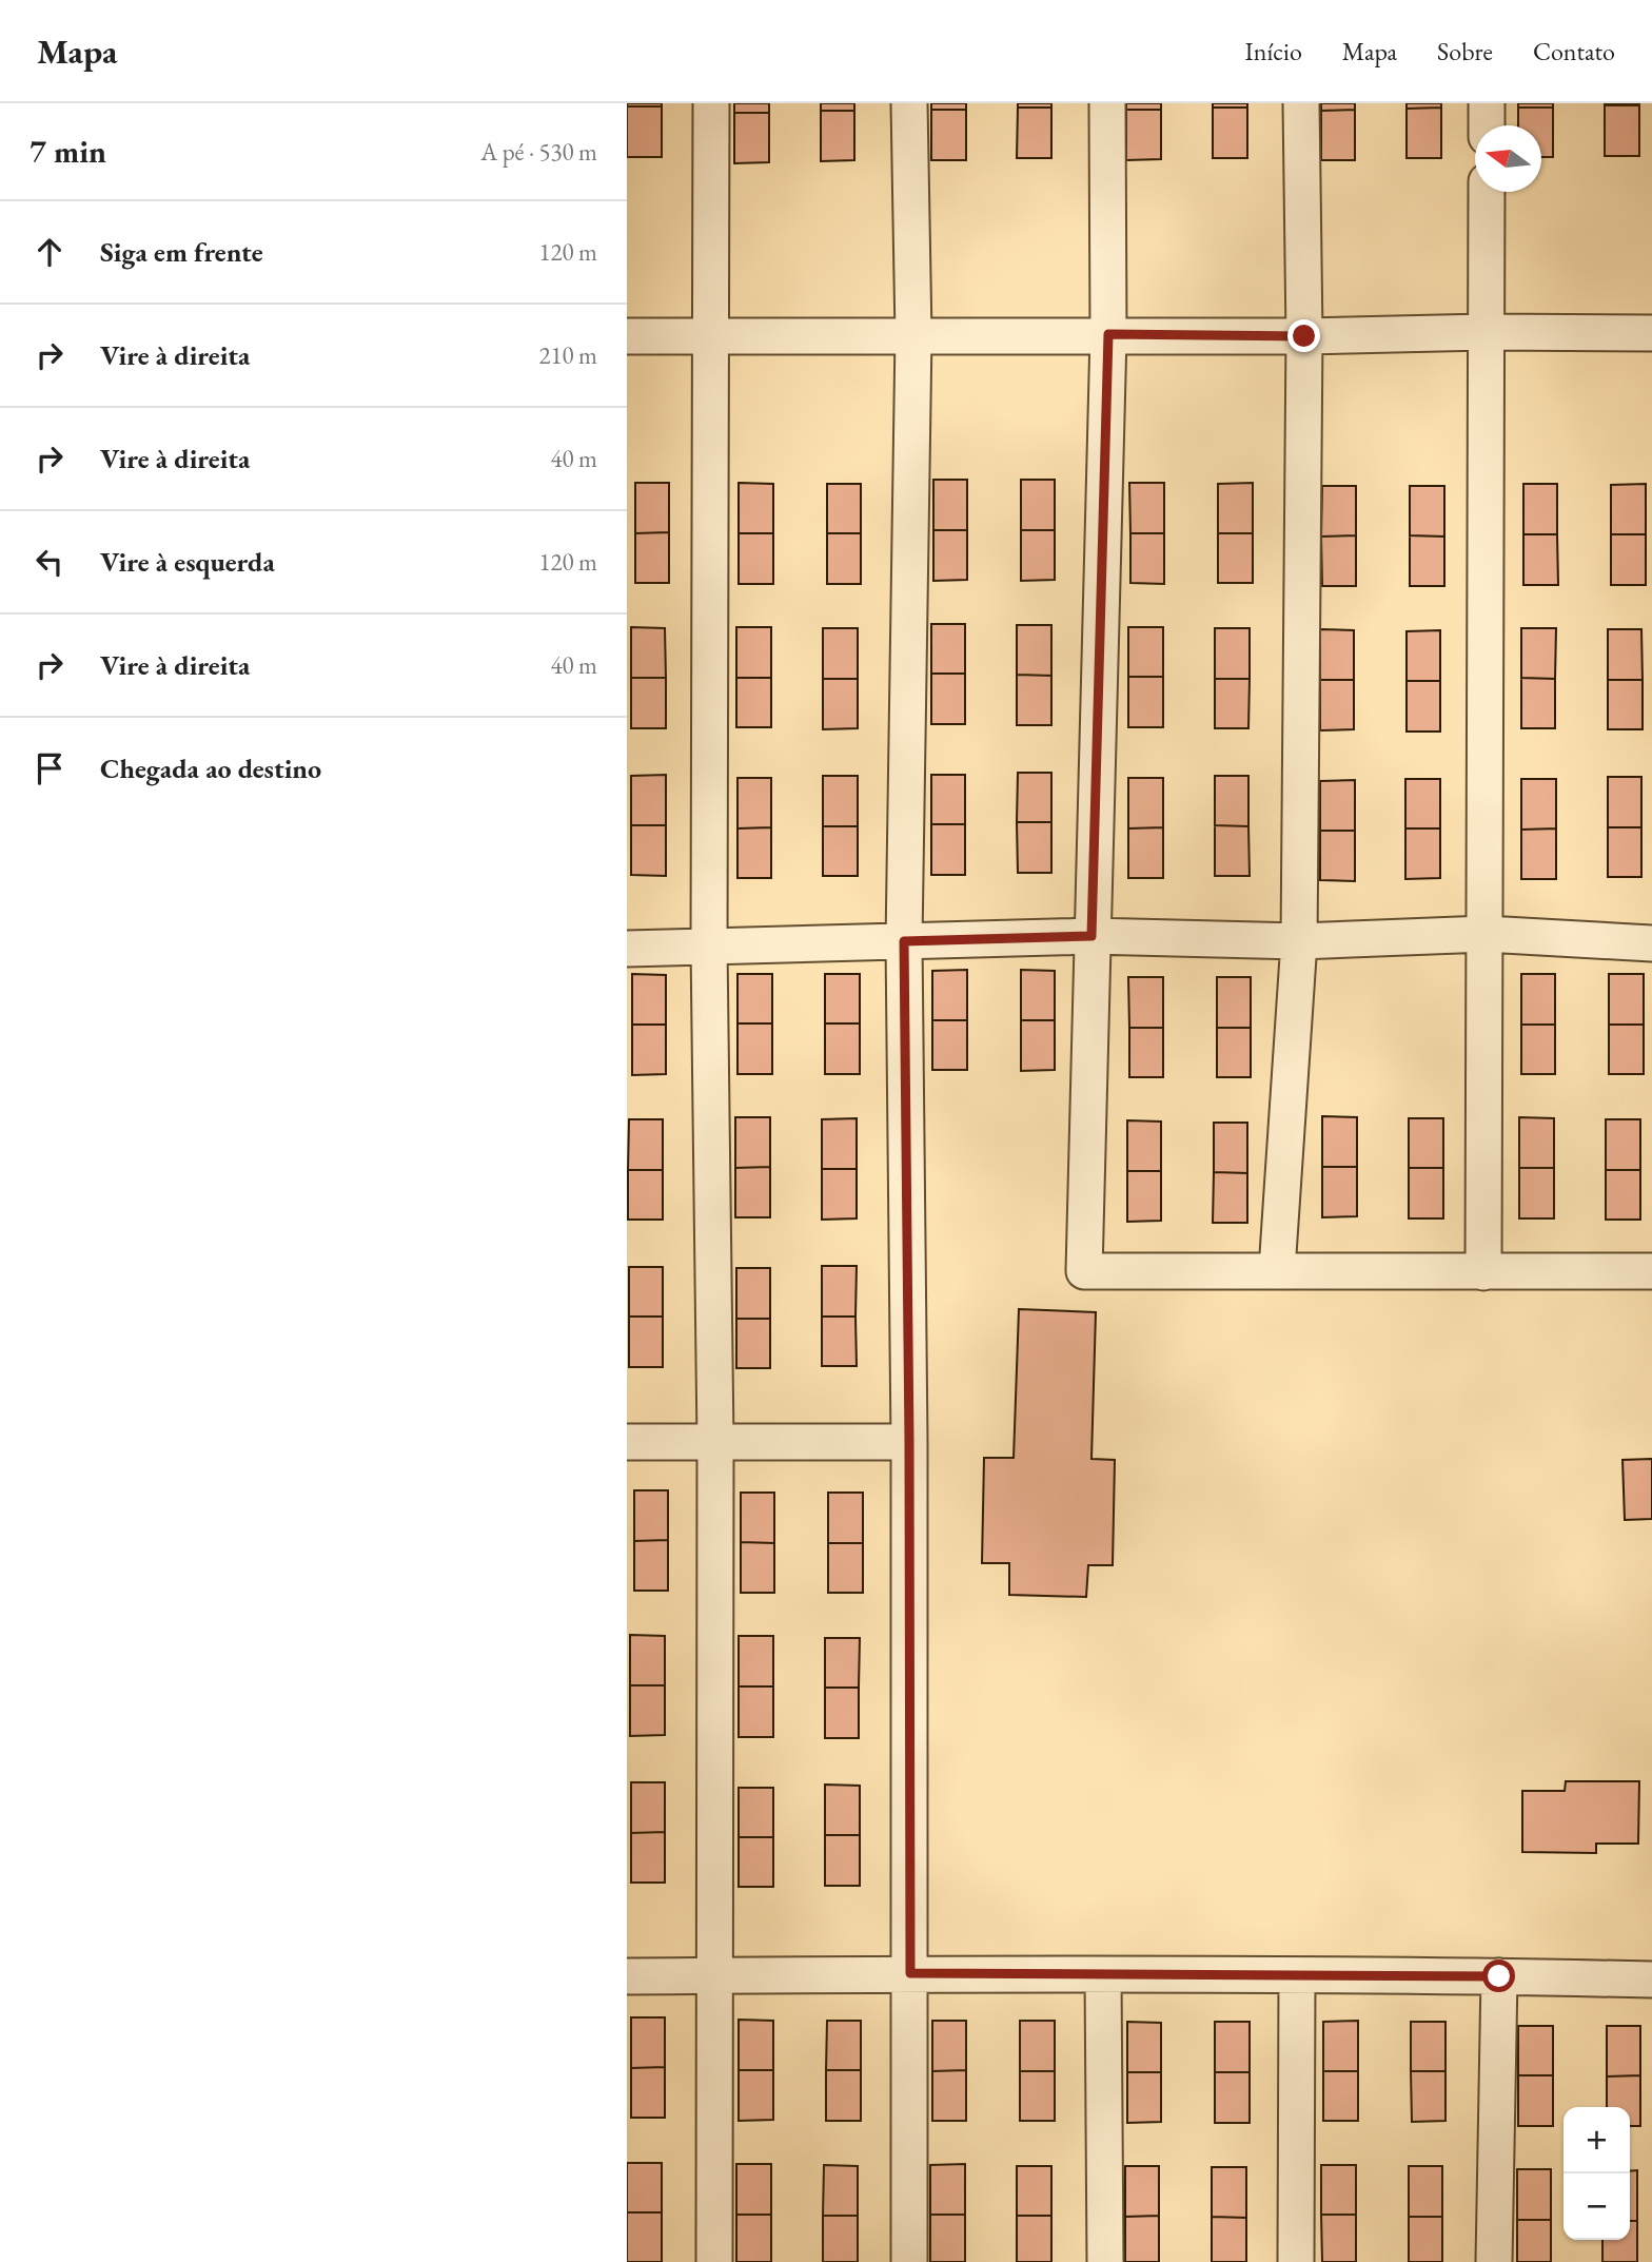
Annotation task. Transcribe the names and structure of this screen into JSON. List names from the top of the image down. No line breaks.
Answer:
{"north":"left","page":{"header":"Mapa","nav":["Início","Mapa","Sobre","Contato"],"heading":["7 min","A pé · 530 m"],"list":[["Siga em frente","120 m"],["Vire à direita","210 m"],["Vire à direita","40 m"],["Vire à esquerda","120 m"],["Vire à direita","40 m"],"Chegada ao destino"],"map_buttons":["+","−"]}}
